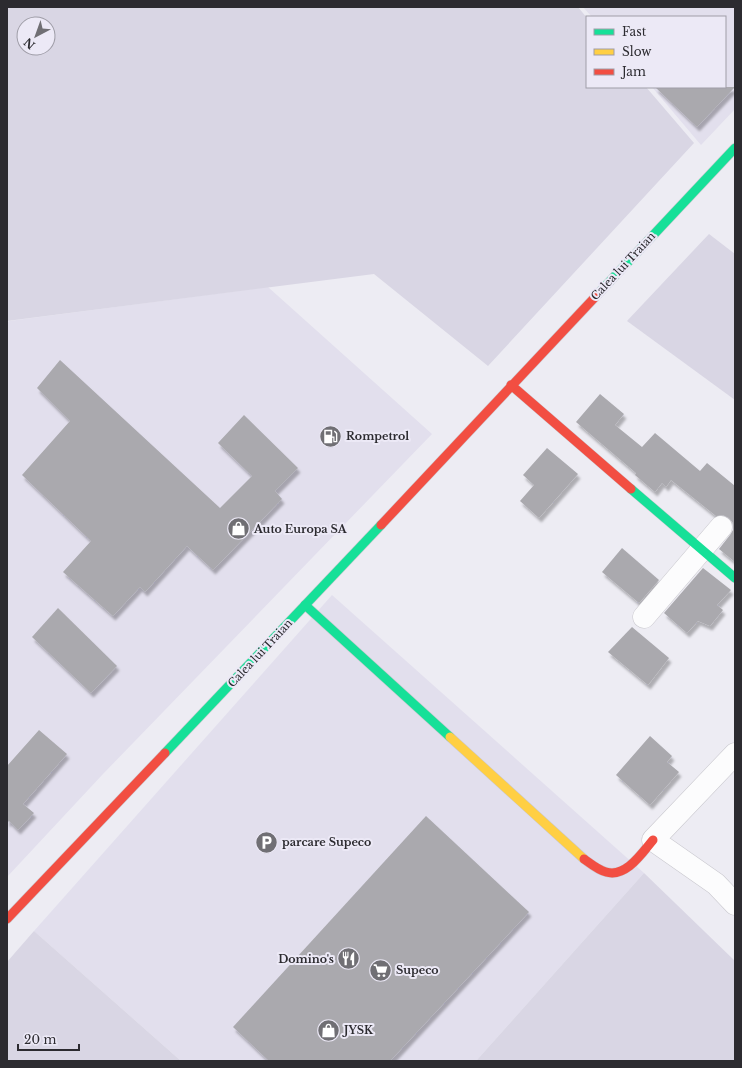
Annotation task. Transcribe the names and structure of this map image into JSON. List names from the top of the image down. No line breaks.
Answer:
{"streets":{"main road":["Calea lui Traian"]},"places":{"fuel station":["Rompetrol"],"shop":["Auto Europa SA","JYSK"],"parking":["parcare Supeco"],"restaurant":["Domino's"],"supermarket":["Supeco"]},"legend":["Fast","Slow","Jam"],"scale_bar":"20 m","north":"bottom left"}
